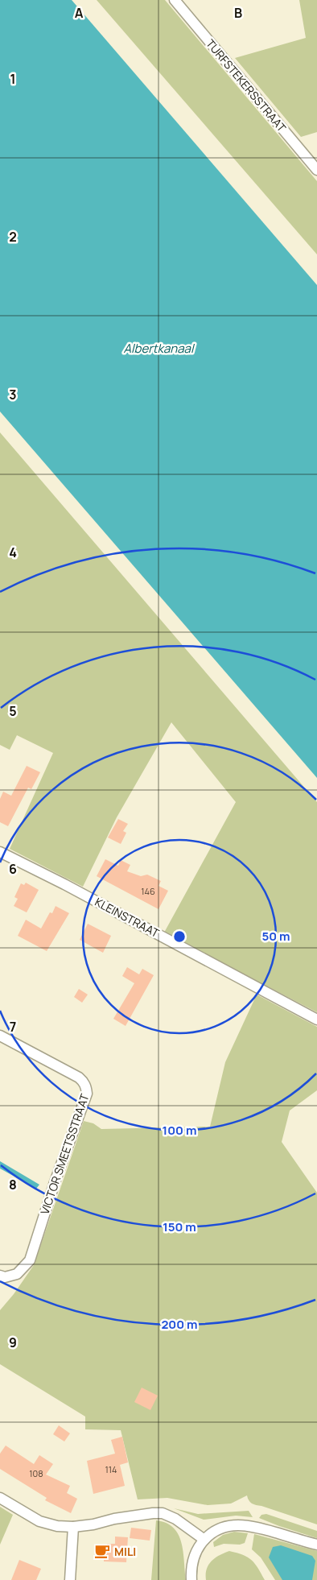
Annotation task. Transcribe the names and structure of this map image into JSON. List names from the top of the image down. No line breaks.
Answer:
{"streets":{"street":["TURFSTEKERSSTRAAT","KLEINSTRAAT","VICTOR SMEETSSTRAAT"]},"water":["Albertkanaal"],"places":{"cafe":["MILI"]},"house_numbers":["146","114","108"],"grid":{"columns":["A","B"],"rows":["1","2","3","4","5","6","7","8","9"]},"rings":["50 m","100 m","150 m","200 m"]}
